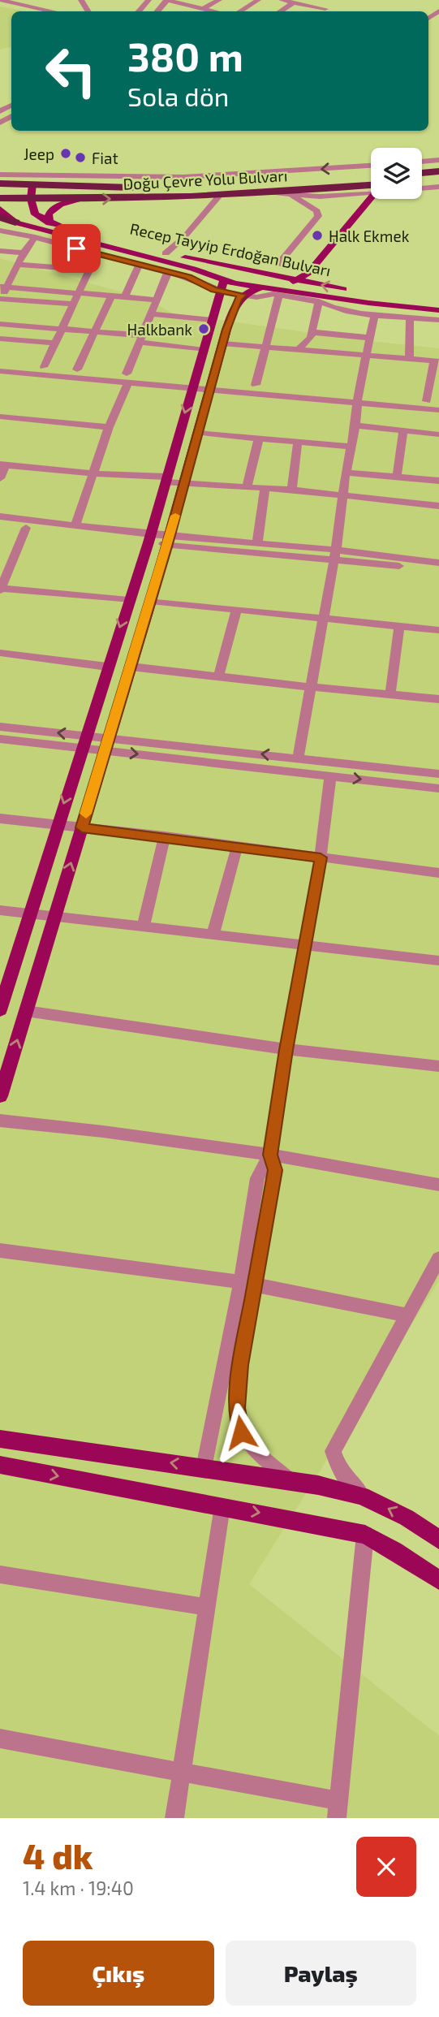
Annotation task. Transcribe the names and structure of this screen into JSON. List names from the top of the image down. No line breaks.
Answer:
{"streets":{"highway":["Doğu Çevre Yolu Bulvarı"],"main road":["Recep Tayyip Erdoğan Bulvarı"]},"places":["Jeep","Fiat","Halk Ekmek","Halkbank"],"page":{"turn":["380 m","Sola dön"],"heading":["4 dk","1.4 km · 19:40"],"buttons":["Çıkış","Paylaş"]}}
